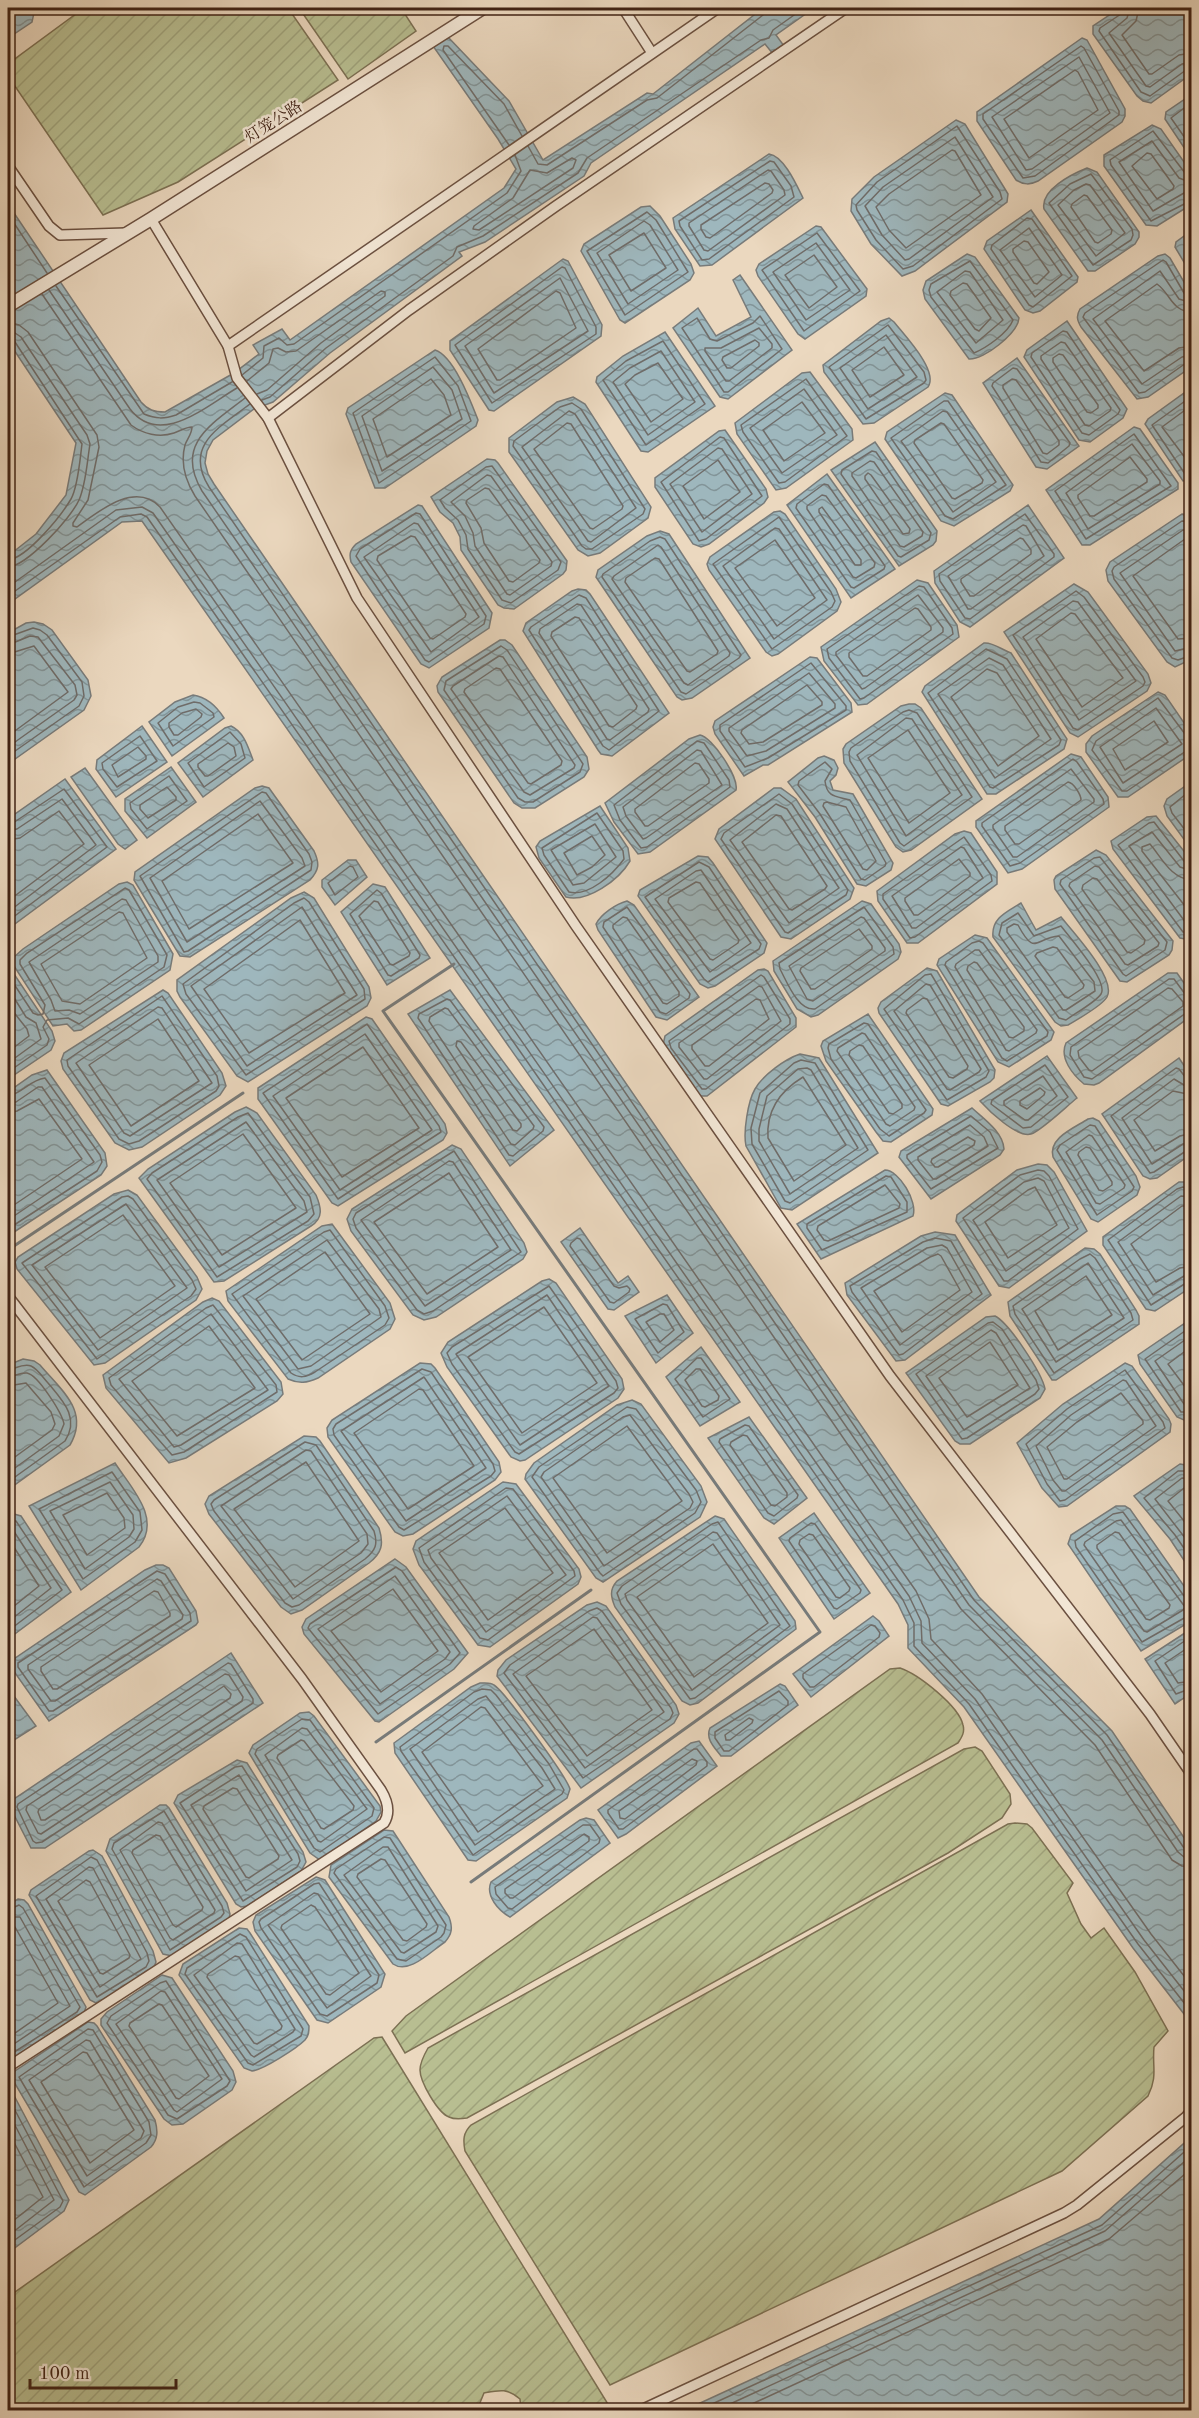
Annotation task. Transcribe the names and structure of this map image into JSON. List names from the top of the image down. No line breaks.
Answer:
{"streets":{"street":["灯笼公路"]},"scale_bar":"100 m"}
